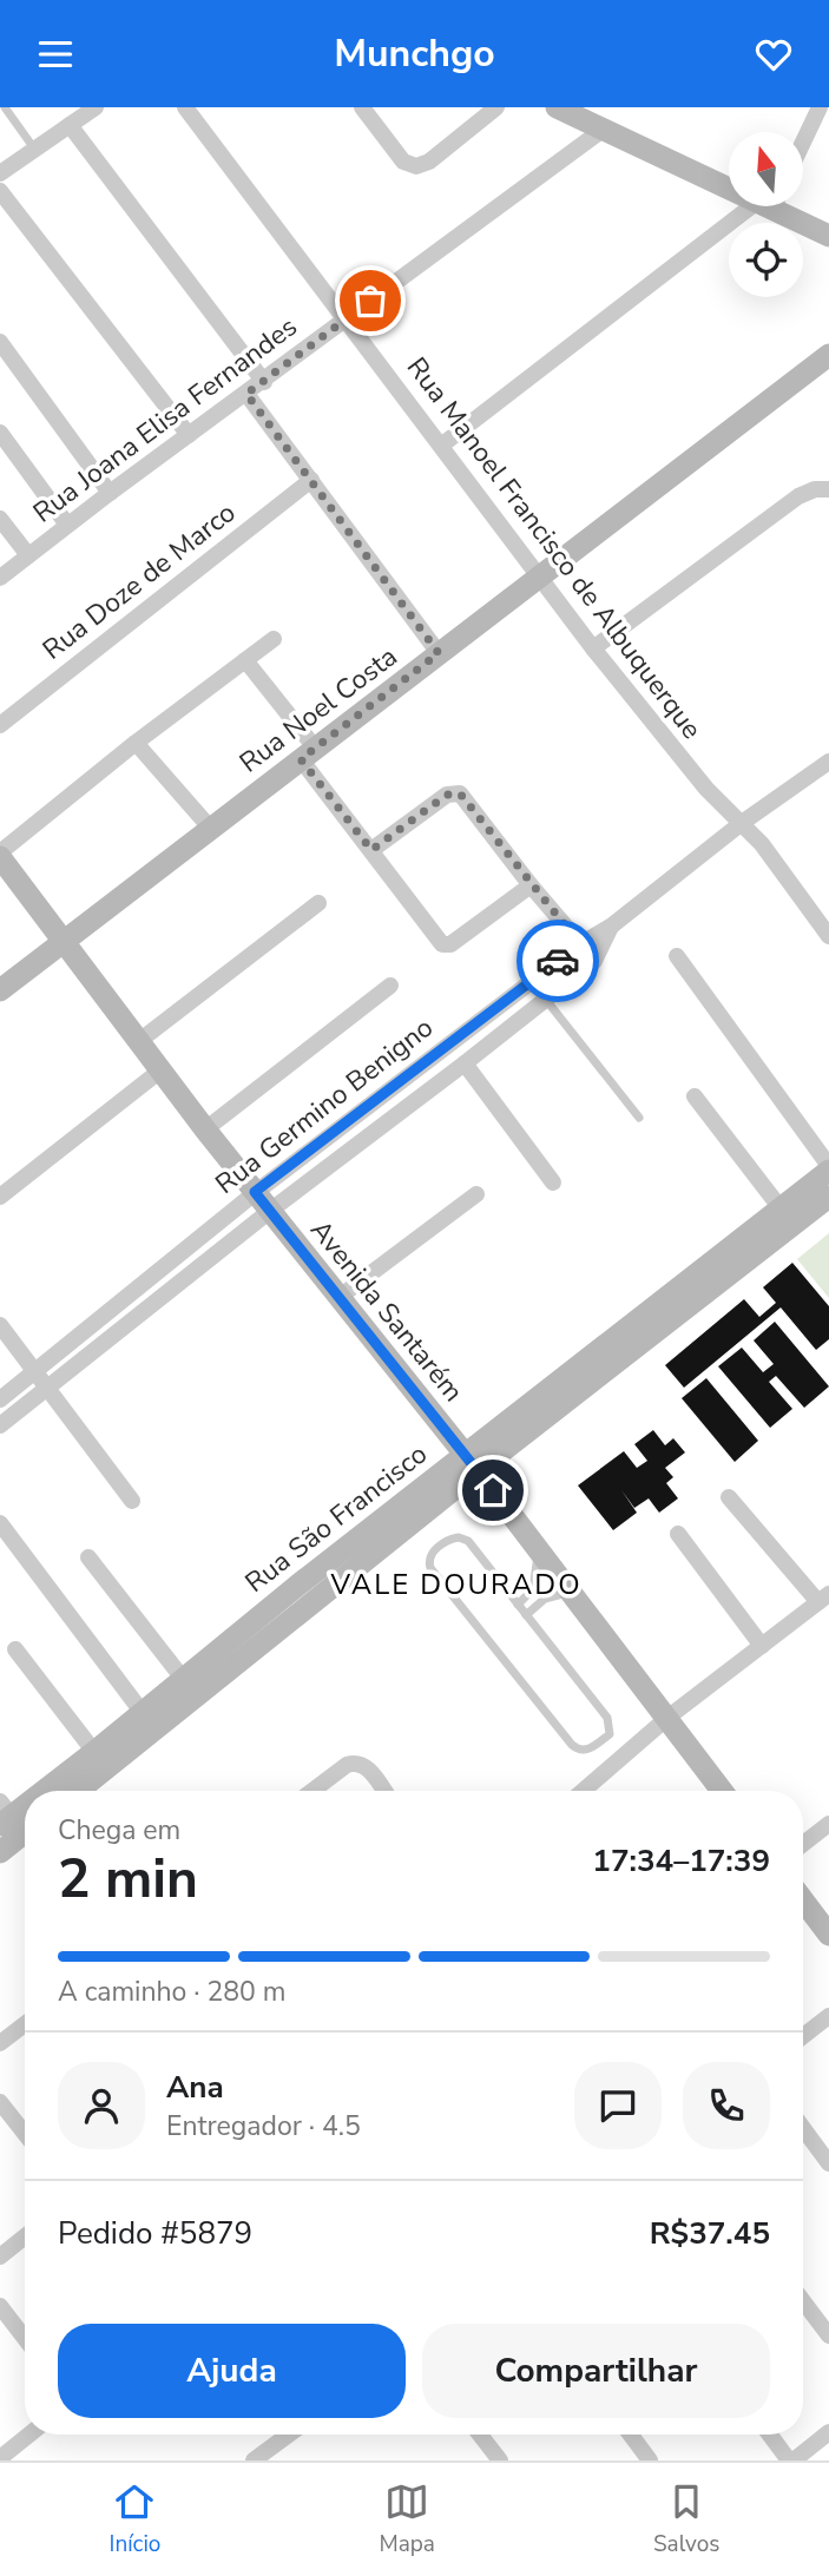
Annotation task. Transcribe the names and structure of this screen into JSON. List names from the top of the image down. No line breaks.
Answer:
{"streets":{"street":["Rua Joana Elisa Fernandes","Rua Manoel Francisco de Albuquerque","Rua Doze de Marco","Rua Noel Costa","Rua Germino Benigno","Avenida Santarém","Rua São Francisco"]},"crossings":[["Rua Joana Elisa Fernandes","Rua Manoel Francisco de Albuquerque"],["Rua Manoel Francisco de Albuquerque","Rua Noel Costa"],["Rua Manoel Francisco de Albuquerque","Rua Germino Benigno"],["Rua Noel Costa","Avenida Santarém"],["Rua Germino Benigno","Avenida Santarém"],["Avenida Santarém","Rua São Francisco"]],"districts":["VALE DOURADO"],"north":"top","page":{"header":"Munchgo","heading":["2 min","Chega em","17:34–17:39"],"panel":["Ana","Entregador · 4.5","Pedido #5879","R$37.45"],"bar":"A caminho · 280 m","buttons":["Ajuda","Compartilhar"],"tabs":["Início","Mapa","Salvos"]}}
